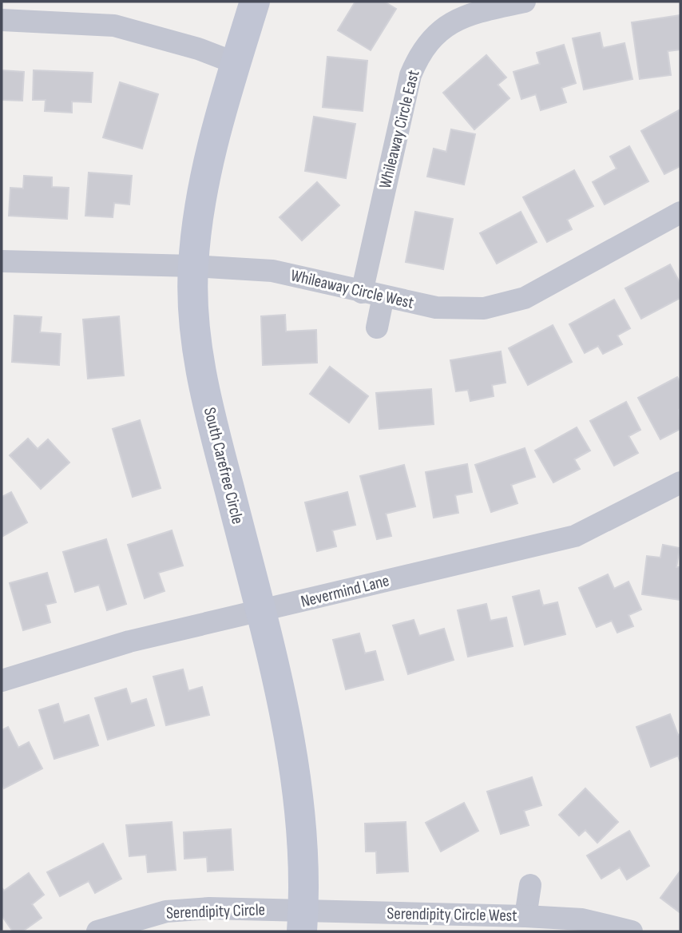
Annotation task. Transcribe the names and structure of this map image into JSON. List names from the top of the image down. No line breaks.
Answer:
{"streets":{"main road":["South Carefree Circle"],"street":["Whileaway Circle East","Whileaway Circle West","Nevermind Lane","Serendipity Circle","Serendipity Circle West"]},"crossings":[["Whileaway Circle East","Whileaway Circle West"],["Whileaway Circle West","South Carefree Circle"],["South Carefree Circle","Nevermind Lane"],["South Carefree Circle","Serendipity Circle"],["South Carefree Circle","Serendipity Circle West"],["Serendipity Circle","Serendipity Circle West"]]}
